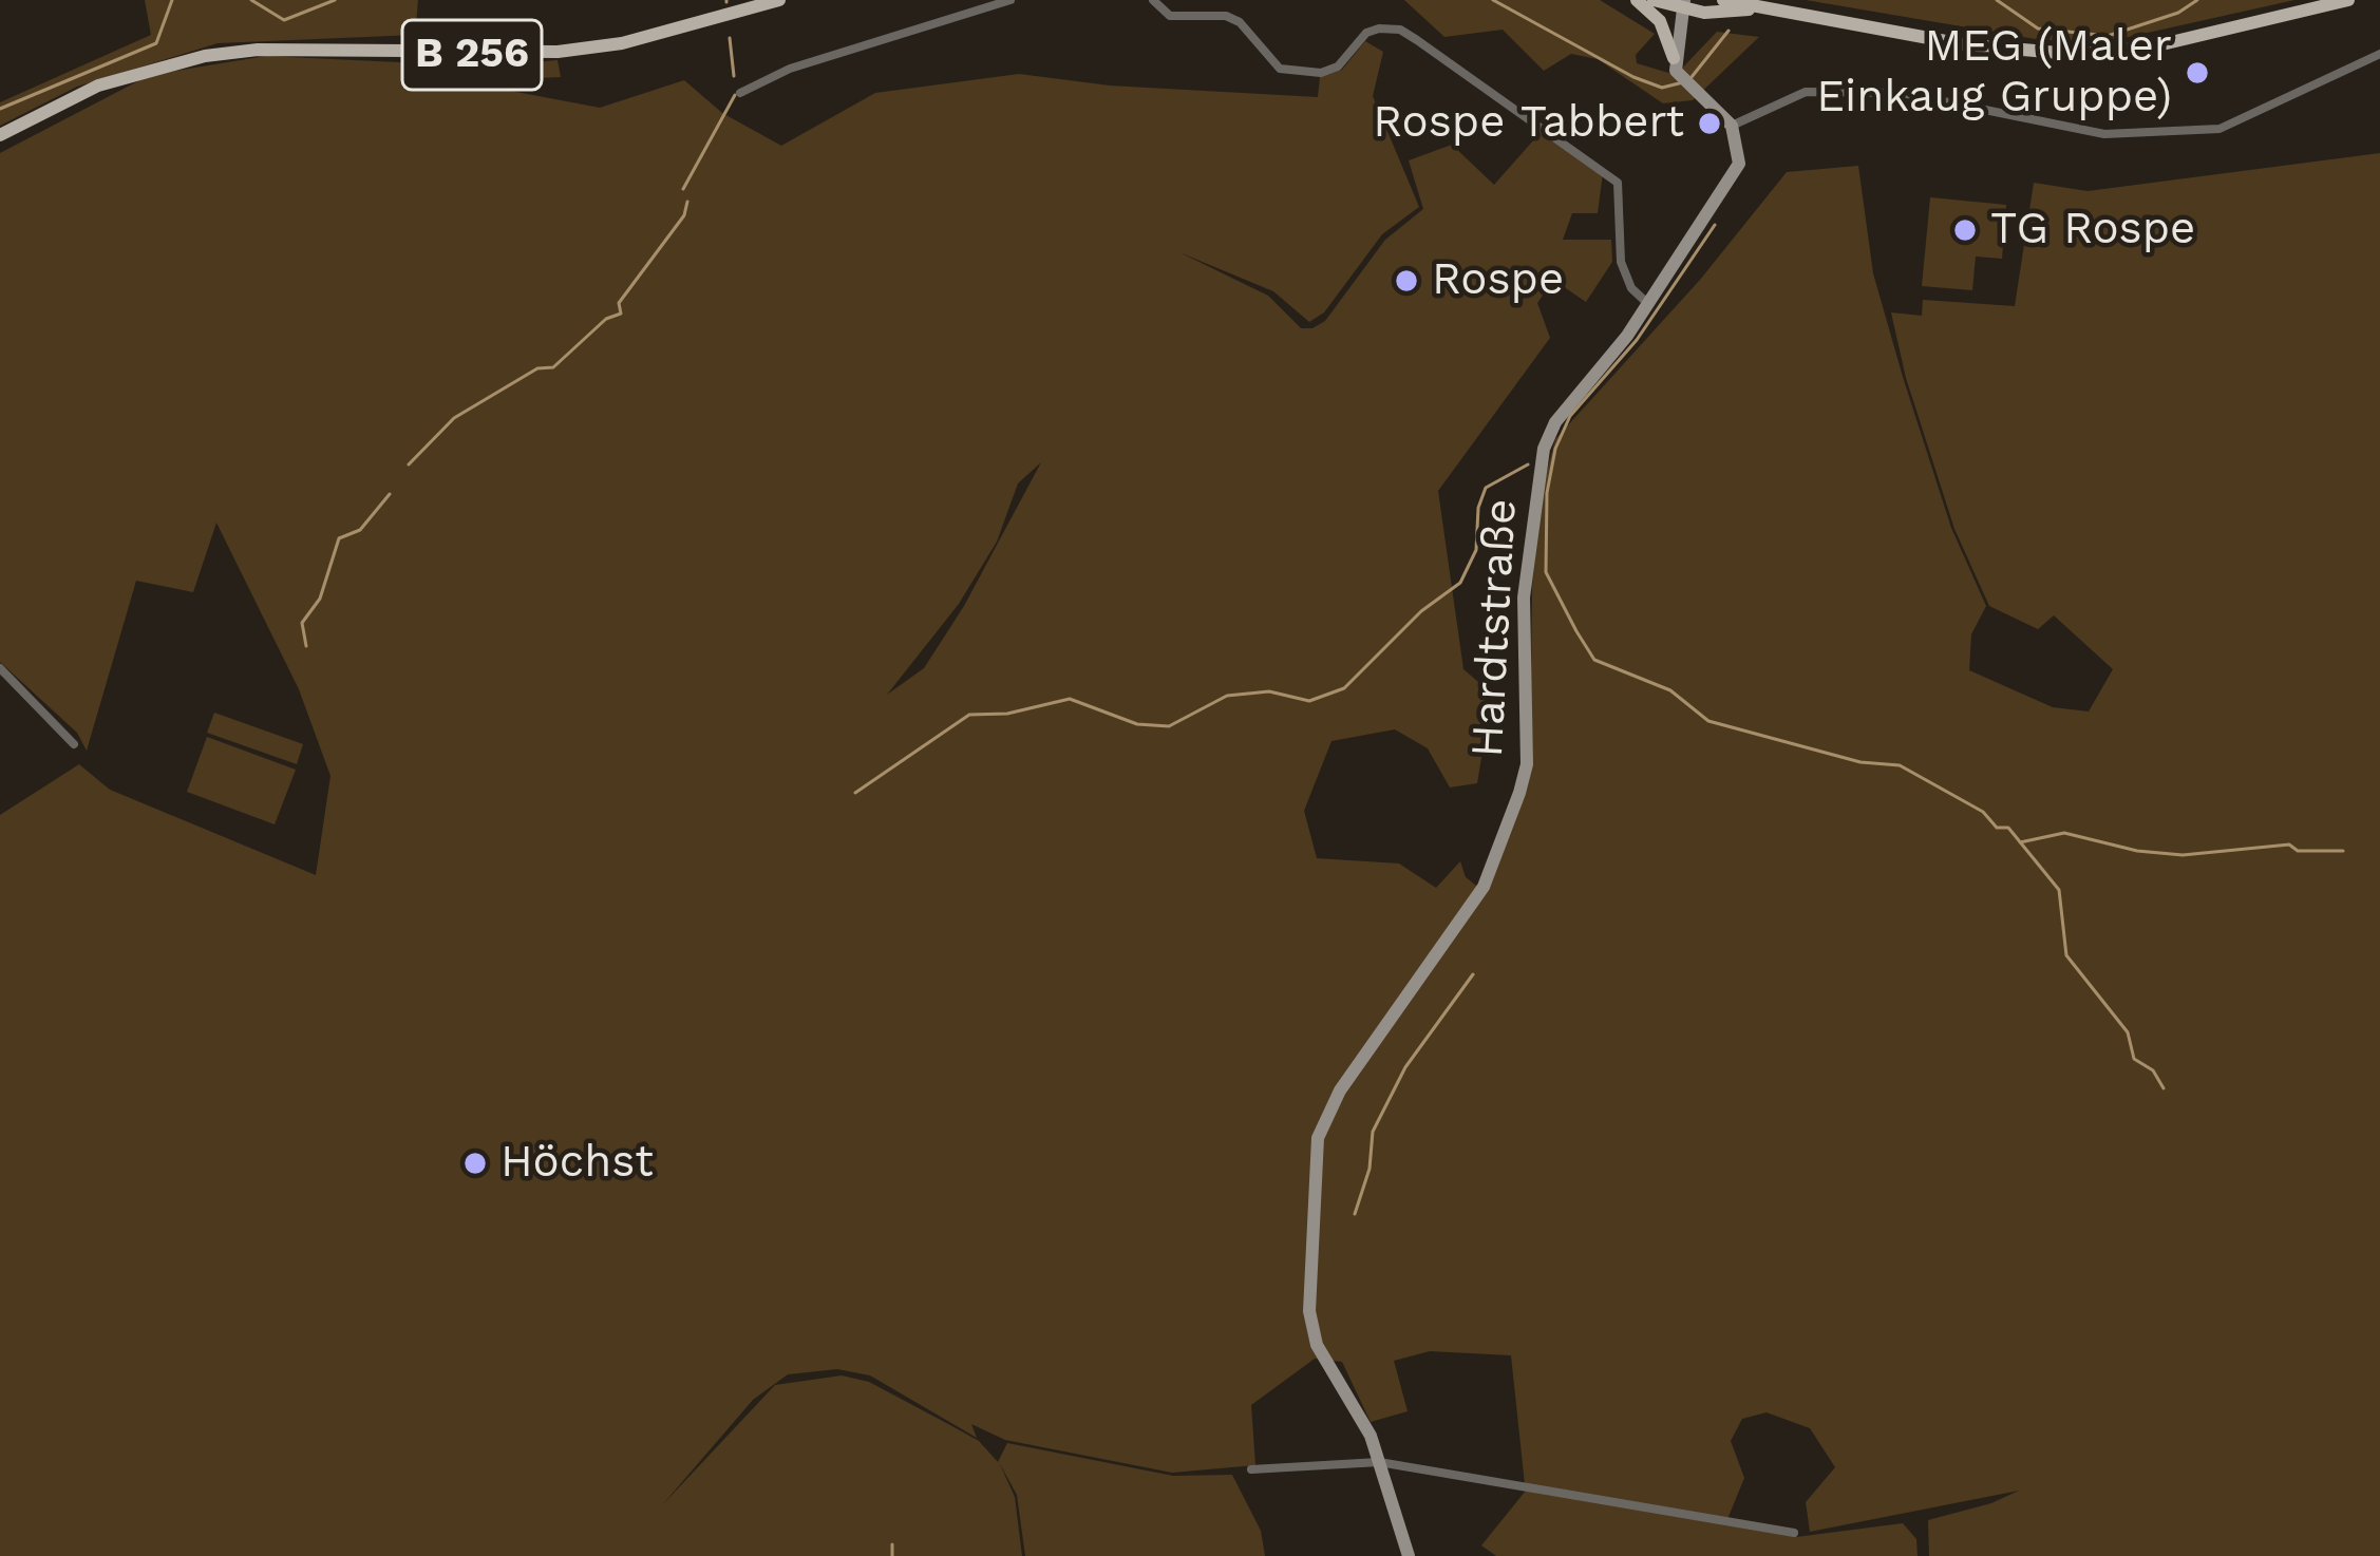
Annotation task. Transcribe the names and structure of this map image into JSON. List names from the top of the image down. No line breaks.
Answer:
{"streets":{"main road":["B 256"],"street":["Hardtstraße"]},"places":["MEG (Maler Einkaug Gruppe)","Rospe Tabbert","TG Rospe","Rospe","Höchst"]}
